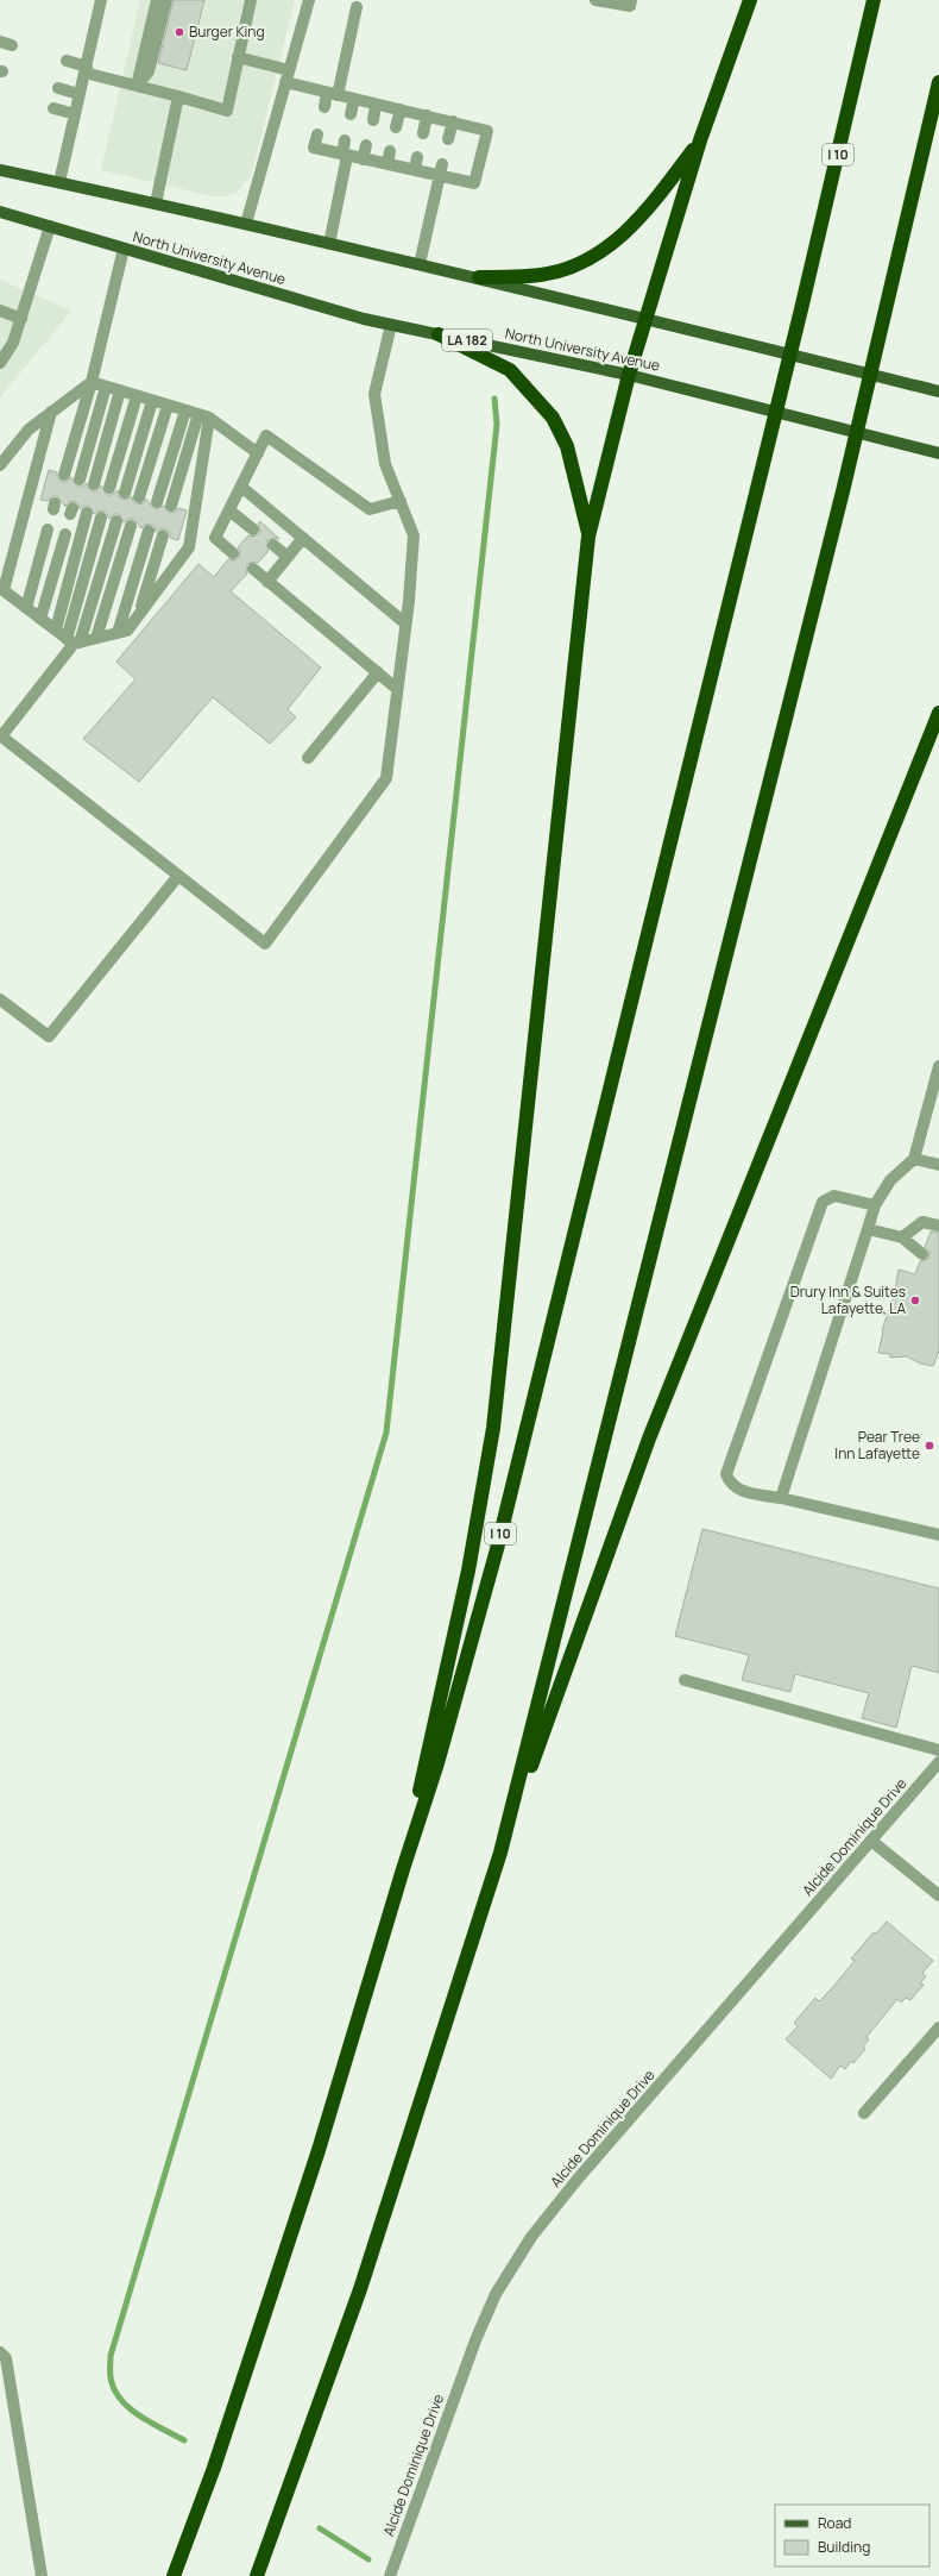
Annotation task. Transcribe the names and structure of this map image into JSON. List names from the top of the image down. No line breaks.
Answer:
{"streets":{"highway":["I 10"],"main road":["North University Avenue","LA 182"],"street":["Alcide Dominique Drive"]},"places":["Burger King","Drury Inn & Suites Lafayette, LA","Pear Tree Inn Lafayette"],"legend":["Road","Building"]}
